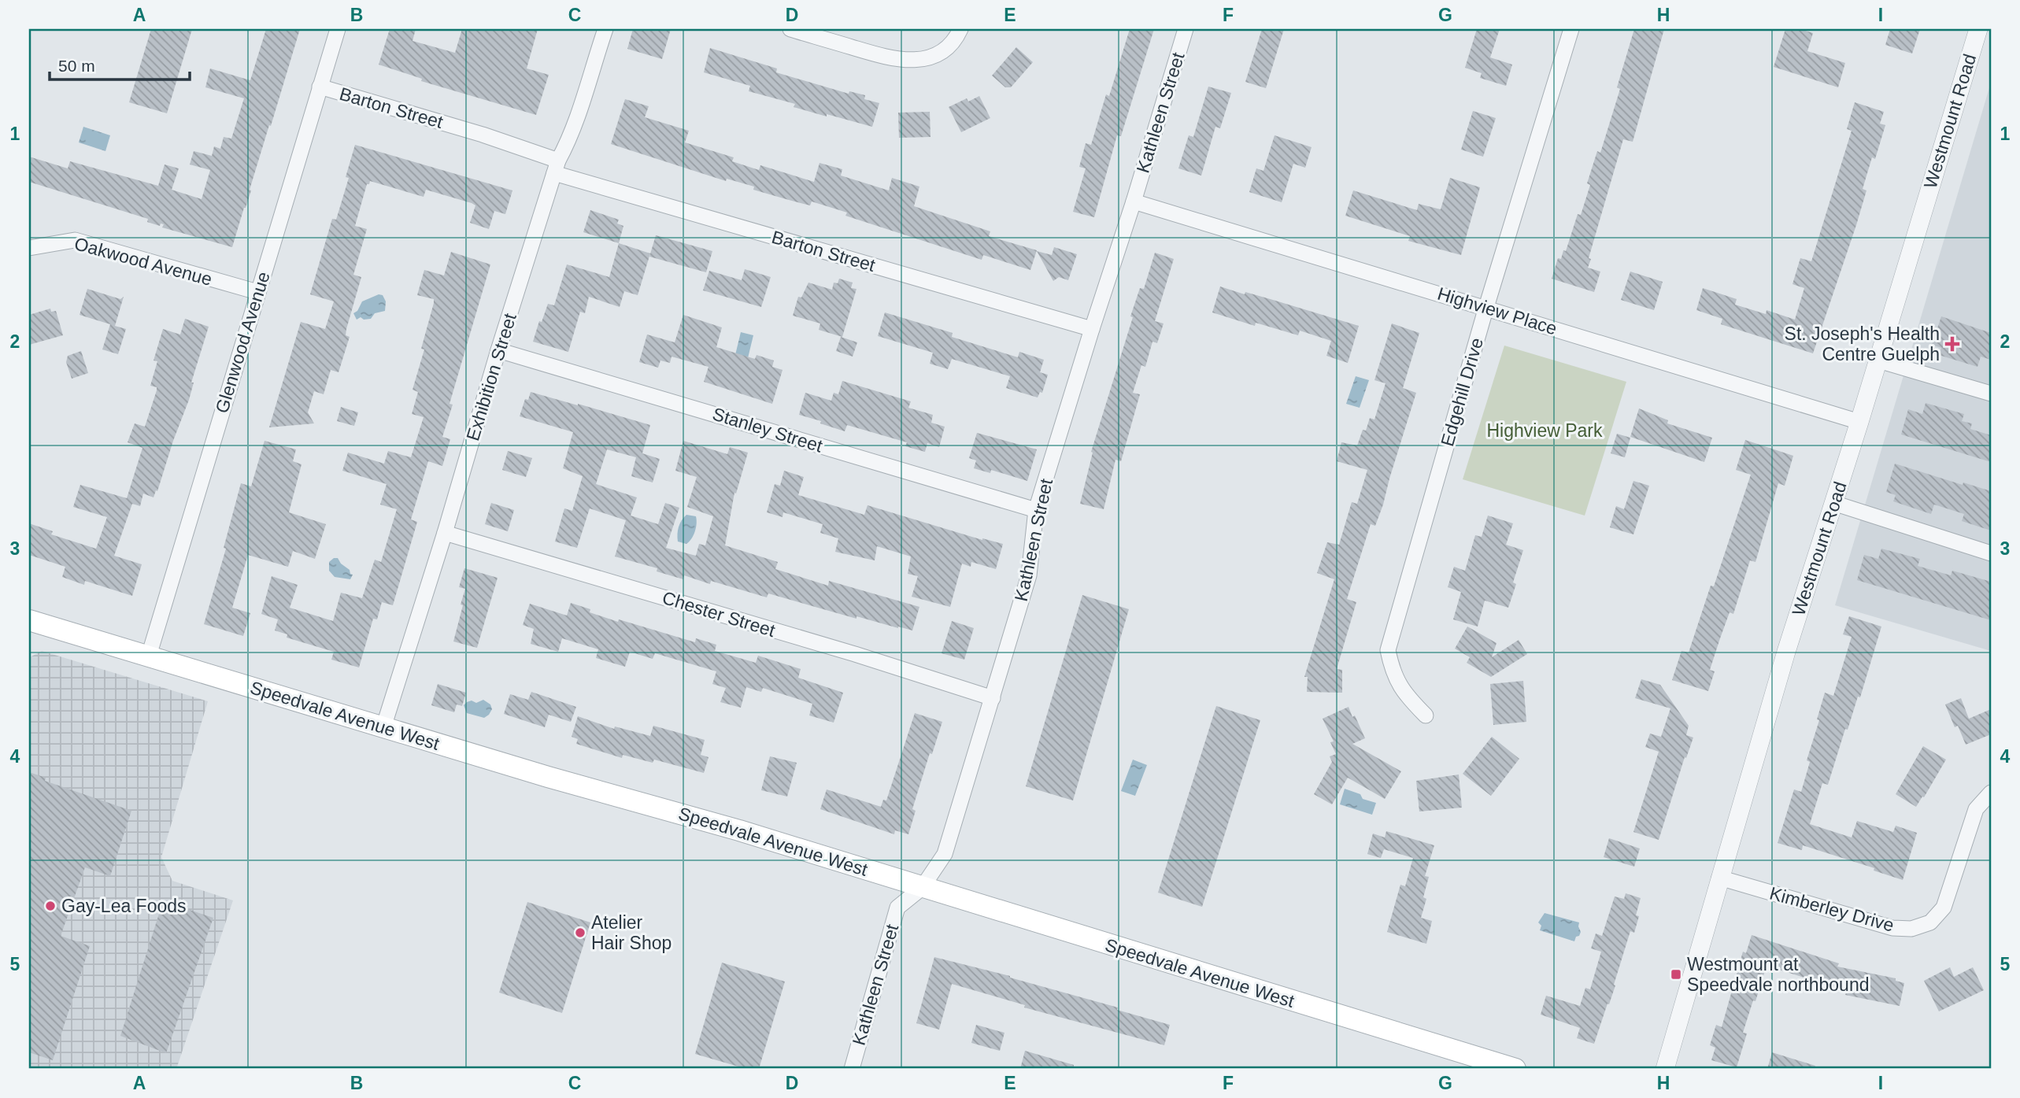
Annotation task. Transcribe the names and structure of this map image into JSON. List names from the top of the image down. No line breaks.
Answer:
{"streets":{"main road":["Speedvale Avenue West"],"street":["Barton Street","Kathleen Street","Westmount Road","Oakwood Avenue","Highview Place","Glenwood Avenue","Exhibition Street","Edgehill Drive","Stanley Street","Chester Street","Kimberley Drive"]},"crossings":[["Barton Street","Kathleen Street"],["Barton Street","Glenwood Avenue"],["Barton Street","Exhibition Street"],["Kathleen Street","Highview Place"],["Kathleen Street","Stanley Street"],["Kathleen Street","Chester Street"],["Kathleen Street","Speedvale Avenue West"],["Westmount Road","Highview Place"],["Westmount Road","Kimberley Drive"],["Oakwood Avenue","Glenwood Avenue"],["Highview Place","Edgehill Drive"],["Glenwood Avenue","Speedvale Avenue West"],["Exhibition Street","Stanley Street"],["Exhibition Street","Chester Street"],["Exhibition Street","Speedvale Avenue West"]],"parks":["Highview Park"],"places":{"health":["St. Joseph's Health Centre Guelph"],"other":["Gay-Lea Foods","Atelier Hair Shop"],"transit":["Westmount at Speedvale northbound"]},"scale_bar":"50 m","grid":{"columns":["A","B","C","D","E","F","G","H","I"],"rows":["1","2","3","4","5"]}}
